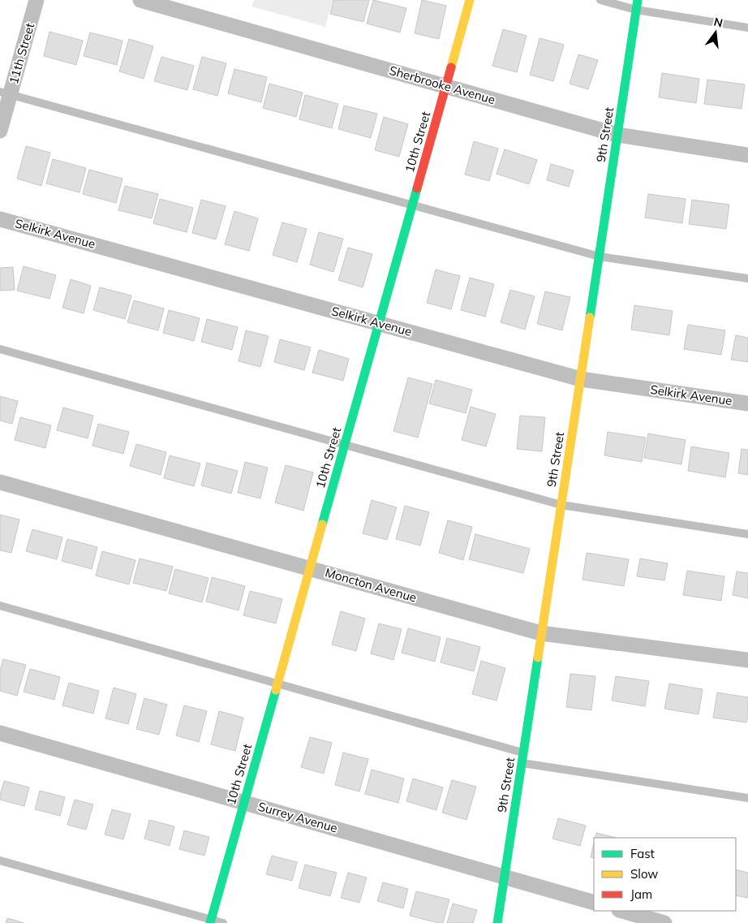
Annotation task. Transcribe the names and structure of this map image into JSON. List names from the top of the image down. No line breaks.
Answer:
{"streets":{"street":["11th Street","Sherbrooke Avenue","9th Street","10th Street","Selkirk Avenue","Moncton Avenue","Surrey Avenue"]},"crossings":[["Sherbrooke Avenue","9th Street"],["Sherbrooke Avenue","10th Street"],["9th Street","Selkirk Avenue"],["9th Street","Moncton Avenue"],["9th Street","Surrey Avenue"],["10th Street","Selkirk Avenue"],["10th Street","Moncton Avenue"],["10th Street","Surrey Avenue"]],"legend":["Fast","Slow","Jam"],"north":"top"}
